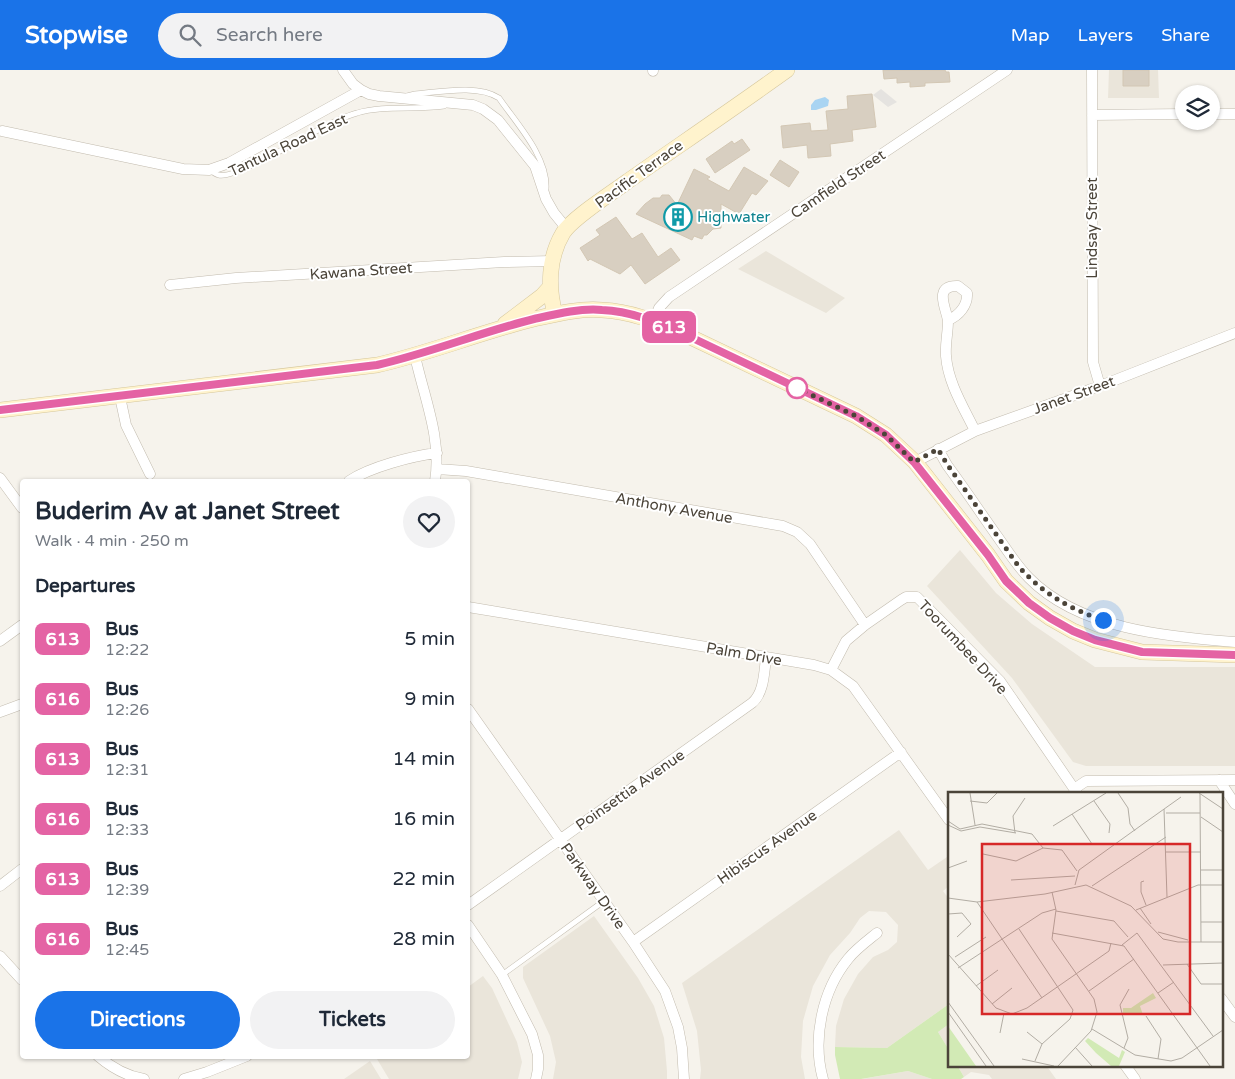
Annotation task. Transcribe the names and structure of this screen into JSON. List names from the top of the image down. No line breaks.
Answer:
{"streets":{"main road":["Pacific Terrace"],"street":["Tantula Road East","Camfield Street","Lindsay Street","Kawana Street","Janet Street","Anthony Avenue","Toorumbee Drive","Palm Drive","Poinsettia Avenue","Hibiscus Avenue","Parkway Drive"]},"crossings":[["Tantula Road East","Pacific Terrace"],["Pacific Terrace","Kawana Street"],["Lindsay Street","Janet Street"],["Anthony Avenue","Toorumbee Drive"],["Toorumbee Drive","Palm Drive"],["Palm Drive","Poinsettia Avenue"],["Palm Drive","Hibiscus Avenue"],["Poinsettia Avenue","Parkway Drive"],["Hibiscus Avenue","Parkway Drive"]],"places":{"building":["Highwater"]},"lines":["bus line 613"],"page":{"header":"Stopwise","search":"Search here","nav":["Map","Layers","Share"],"on_map":"613","heading":[["Buderim Av at Janet Street","Walk · 4 min · 250 m"],"Departures"],"list":[{"mark":"613","name":"Bus","note":"12:22","value":"5 min"},{"mark":"616","name":"Bus","note":"12:26","value":"9 min"},{"mark":"613","name":"Bus","note":"12:31","value":"14 min"},{"mark":"616","name":"Bus","note":"12:33","value":"16 min"},{"mark":"613","name":"Bus","note":"12:39","value":"22 min"},{"mark":"616","name":"Bus","note":"12:45","value":"28 min"}],"buttons":["Directions","Tickets"]}}
